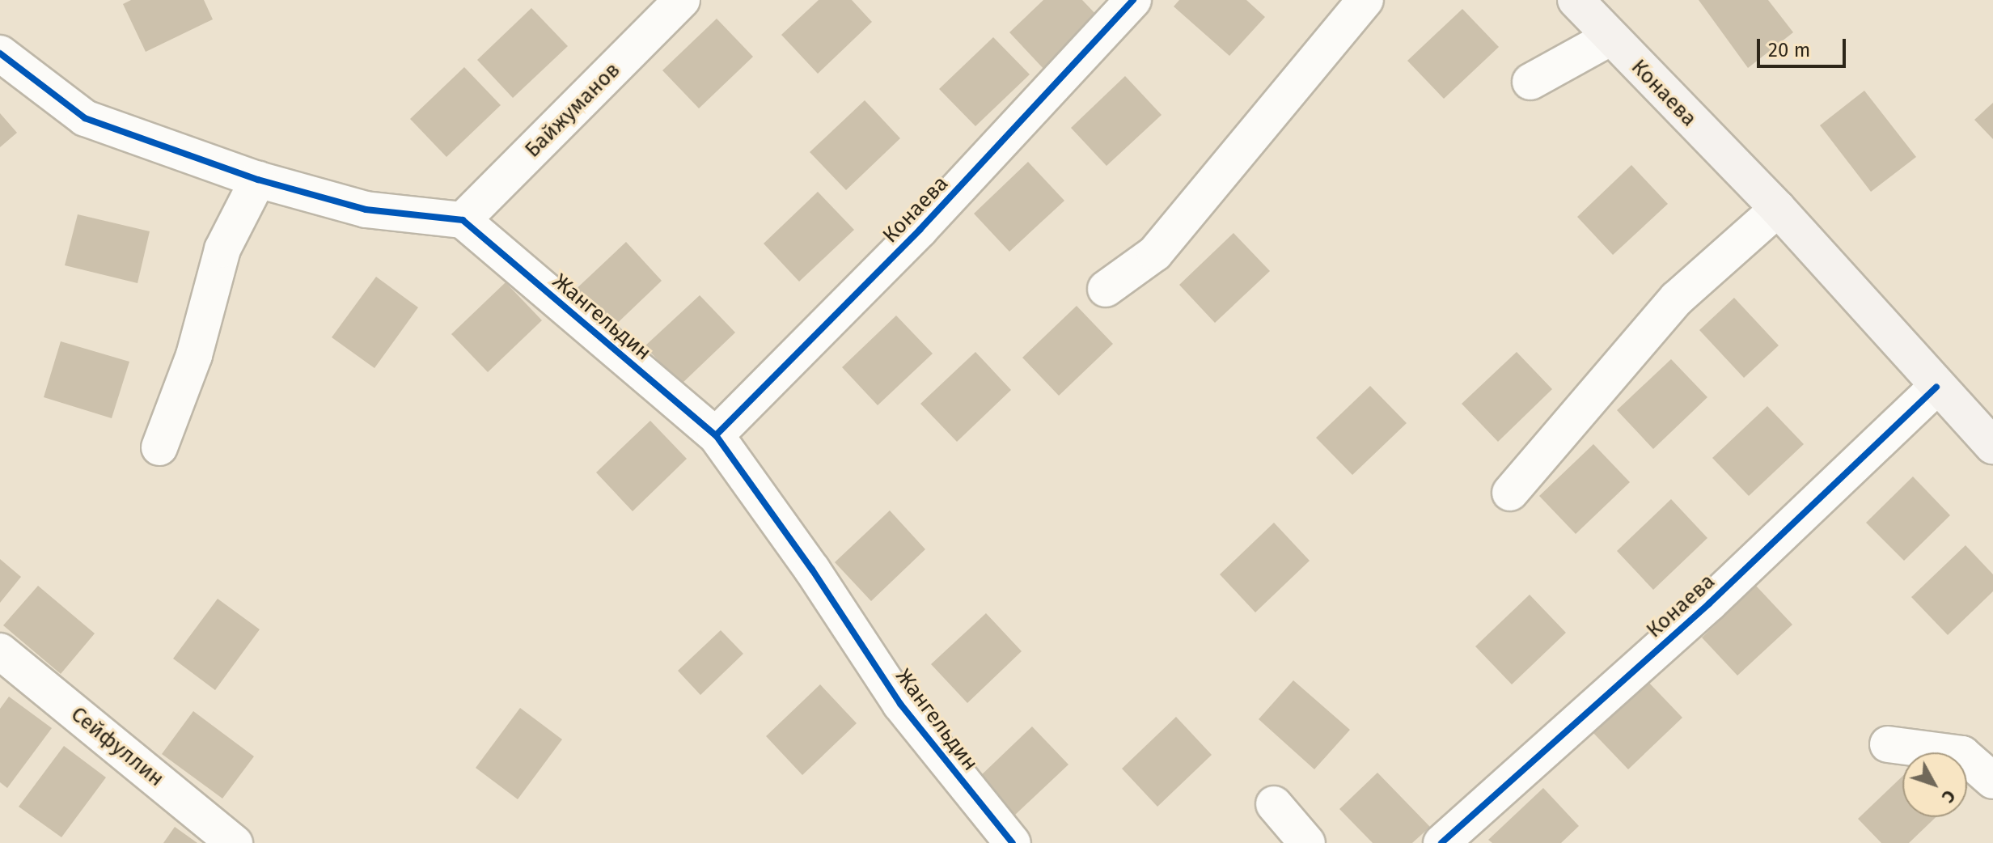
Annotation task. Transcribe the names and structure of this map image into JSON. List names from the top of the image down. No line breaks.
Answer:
{"streets":{"main road":["Конаева"],"street":["Байжуманов","Жангельдин","Сейфуллин"]},"crossings":[["Конаева","Жангельдин"],["Байжуманов","Жангельдин"]],"scale_bar":"20 m","north":"bottom right"}
